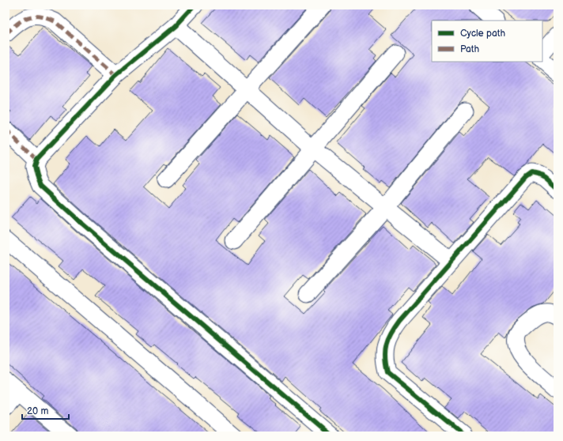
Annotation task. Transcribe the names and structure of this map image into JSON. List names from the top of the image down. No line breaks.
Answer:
{"legend":["Cycle path","Path"],"scale_bar":"20 m"}
